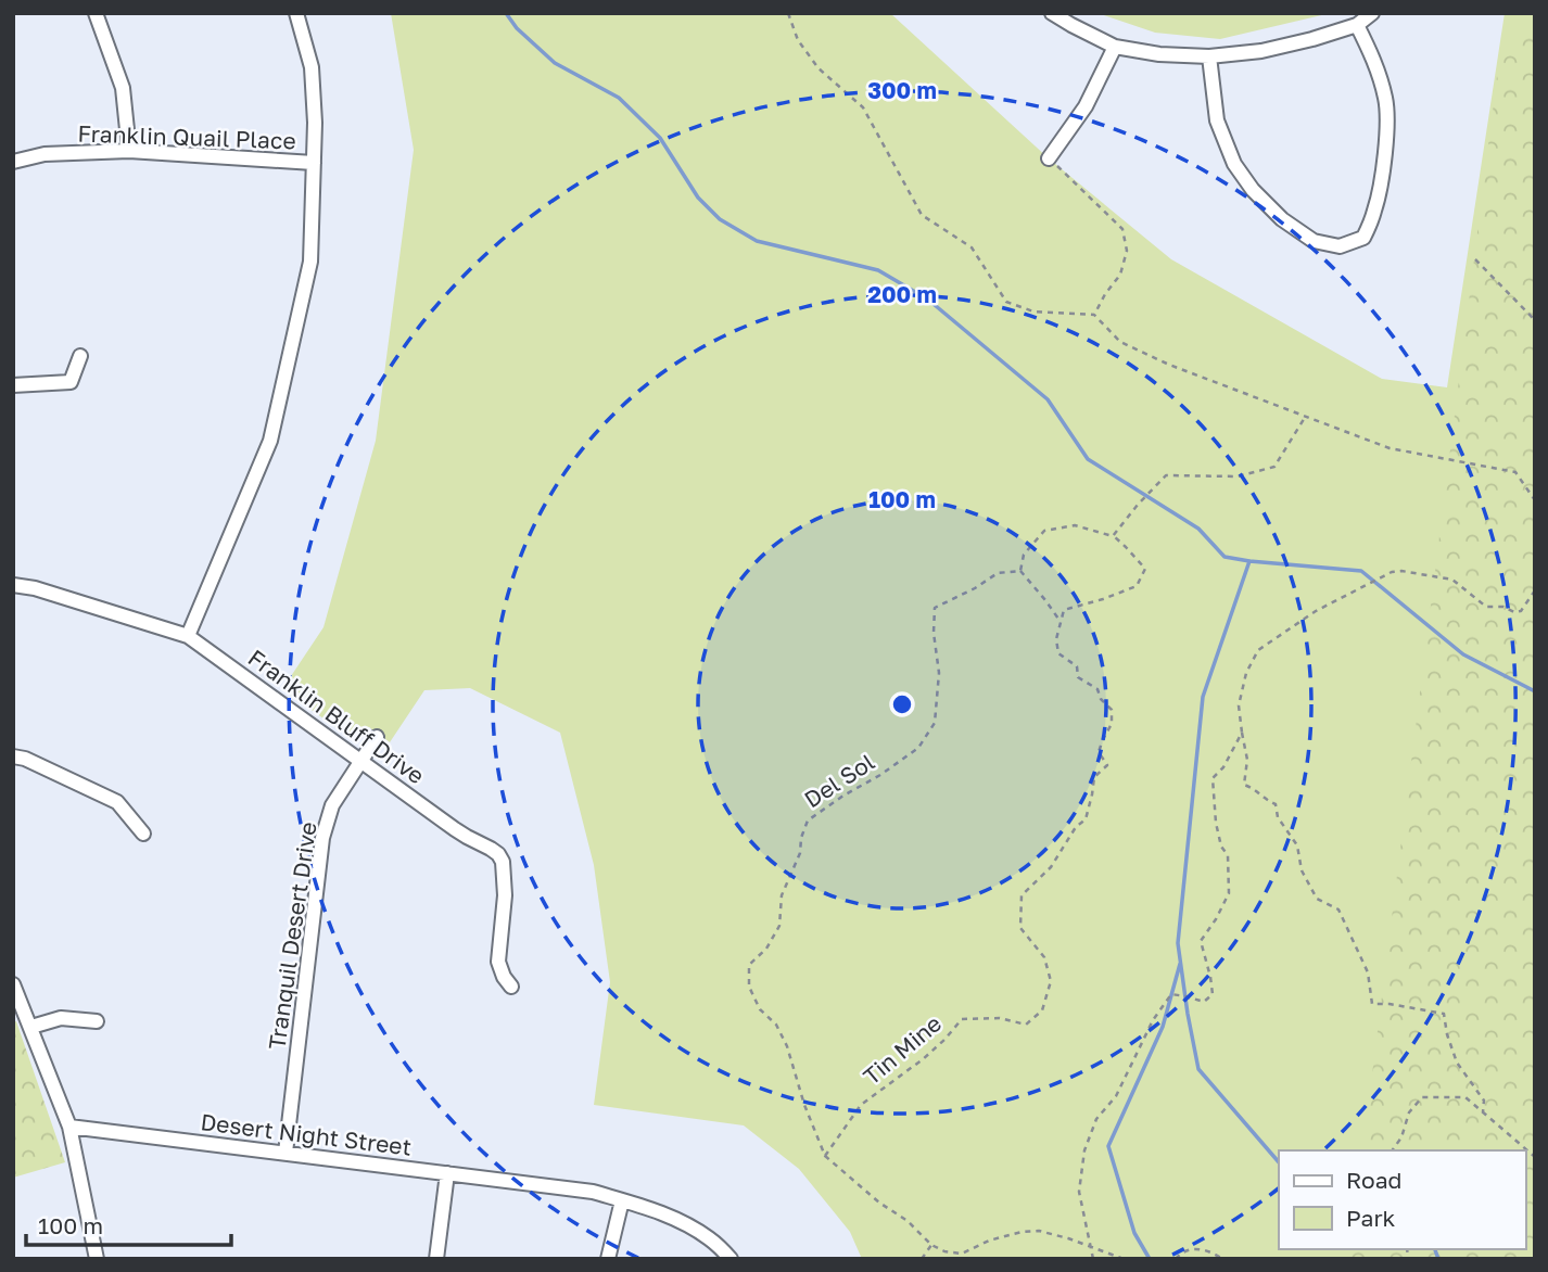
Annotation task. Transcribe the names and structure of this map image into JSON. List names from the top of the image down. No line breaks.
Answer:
{"streets":{"street":["Franklin Quail Place","Franklin Bluff Drive","Tranquil Desert Drive","Desert Night Street"],"path":["Del Sol","Tin Mine"]},"crossings":[["Franklin Bluff Drive","Tranquil Desert Drive"],["Del Sol","Tin Mine"],["Tranquil Desert Drive","Desert Night Street"]],"legend":["Road","Park"],"scale_bar":"100 m","rings":["300 m","200 m","100 m"]}
